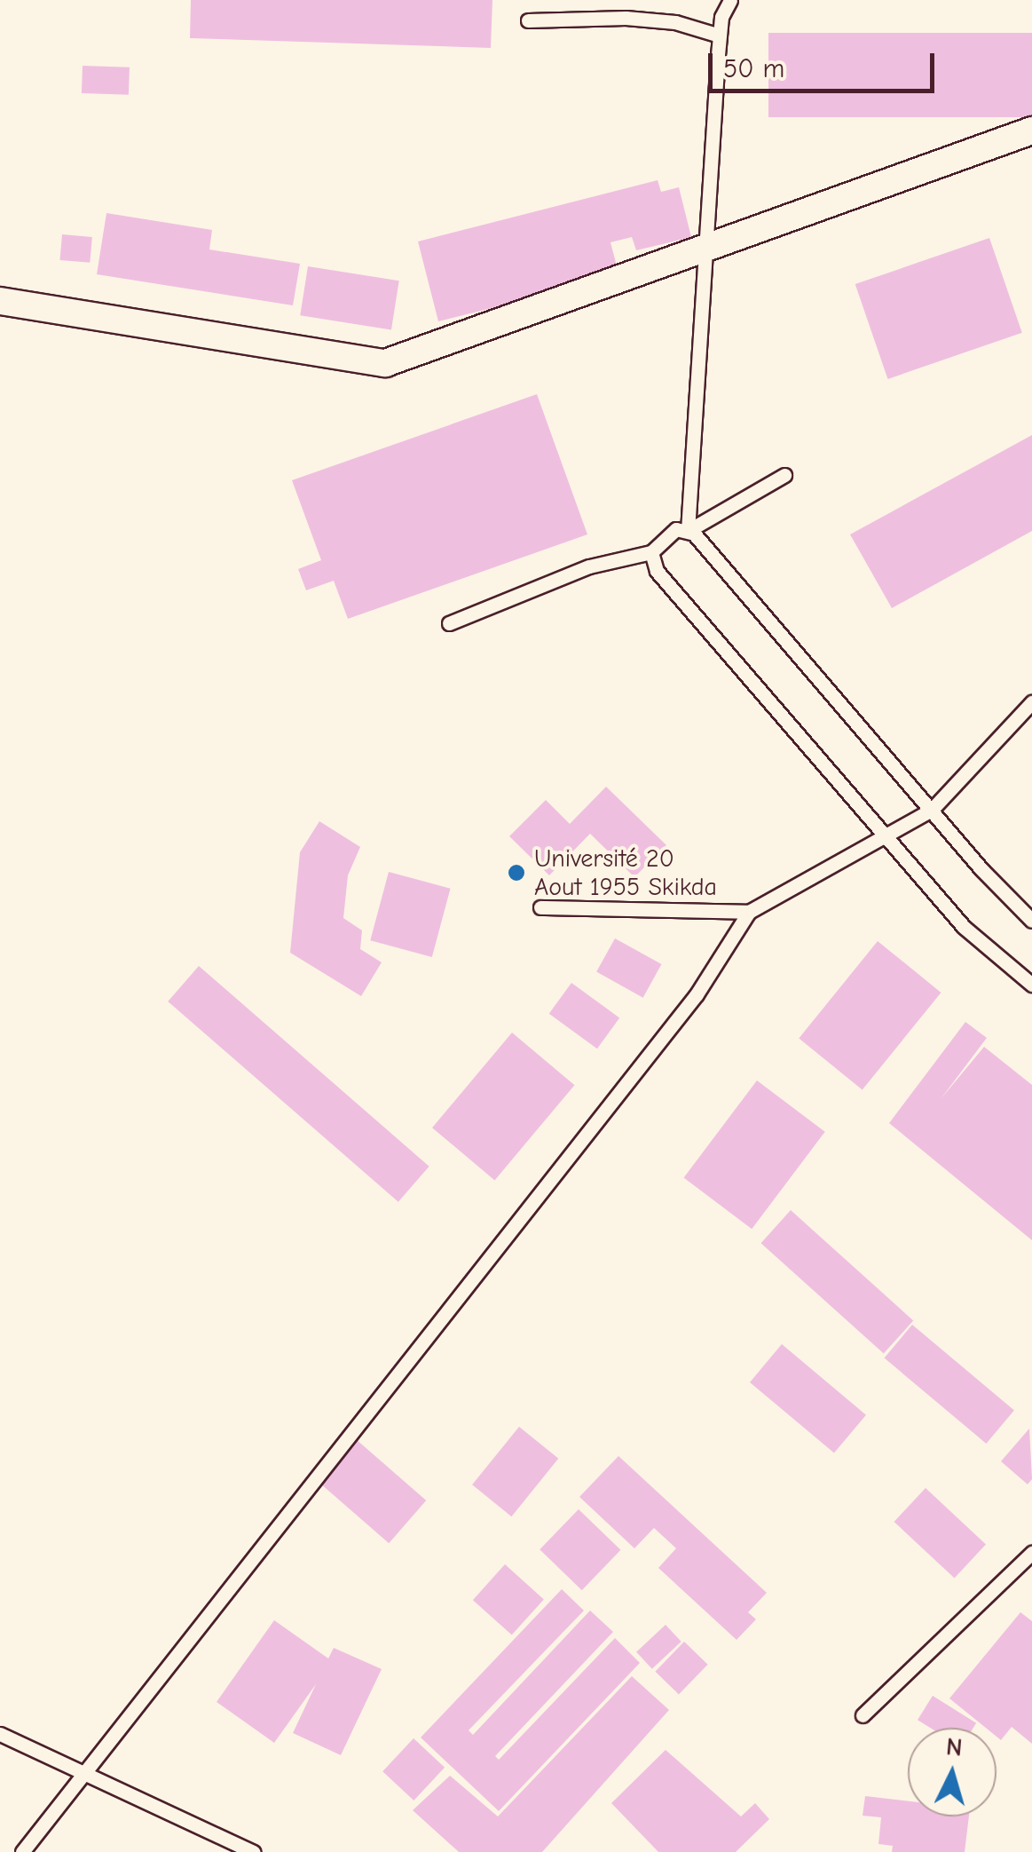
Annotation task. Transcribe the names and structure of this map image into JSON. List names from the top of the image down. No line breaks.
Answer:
{"places":["Université 20 Aout 1955 Skikda"],"scale_bar":"50 m","north":"top"}
